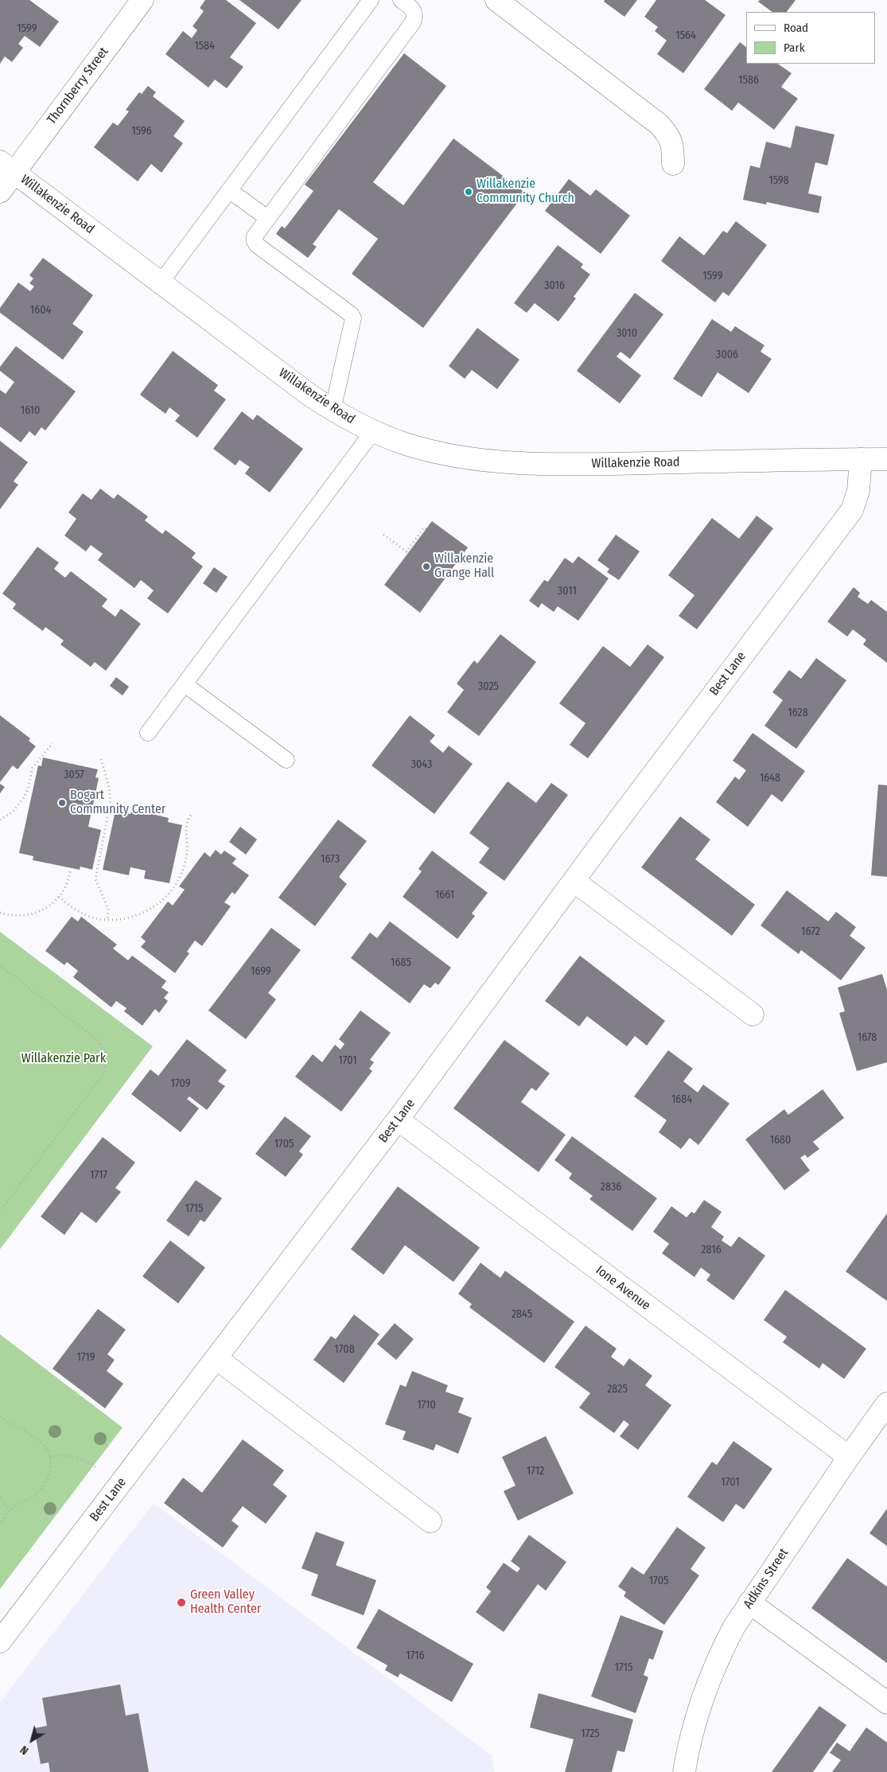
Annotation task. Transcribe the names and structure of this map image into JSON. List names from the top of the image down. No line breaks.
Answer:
{"streets":{"street":["Thornberry Street","Willakenzie Road","Best Lane","Ione Avenue","Adkins Street"]},"crossings":[["Thornberry Street","Willakenzie Road"],["Willakenzie Road","Best Lane"],["Best Lane","Ione Avenue"],["Ione Avenue","Adkins Street"]],"parks":["Willakenzie Park"],"places":["Willakenzie Community Church","Willakenzie Grange Hall","Bogart Community Center","Green Valley Health Center"],"house_numbers":["1599","1564","1584","1586","1596","1598","1599","3016","1604","3010","3006","1610","3011","3025","1628","3043","3057","1648","1673","1661","1672","1685","1699","1678","1701","1709","1684","1680","1705","1717","2836","1715","2816","2845","1708","1719","2825","1710","1712","1701","1705","1716","1715","1725"],"legend":["Road","Park"],"north":"bottom left"}
